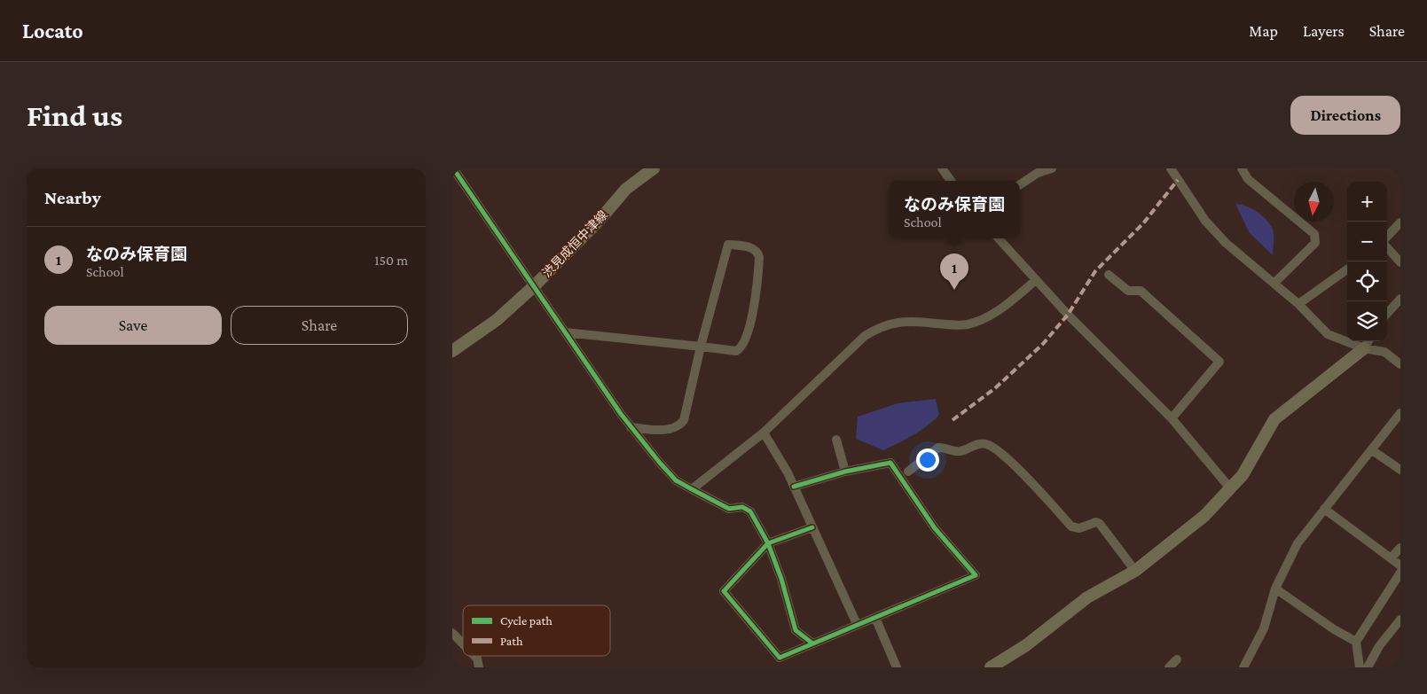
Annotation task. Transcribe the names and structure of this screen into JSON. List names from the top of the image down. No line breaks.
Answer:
{"streets":{"street":["渋見成恒中津線"]},"legend":["Cycle path","Path"],"north":"bottom","page":{"header":"Locato","nav":["Map","Layers","Share"],"buttons":["Directions",["Save","Share"]],"title":"Find us","heading":"Nearby","popup":["なのみ保育園","School"],"map_buttons":["+","−"],"list":[{"mark":"1","name":"なのみ保育園","note":"School","value":"150 m"}],"pins":"1"}}
